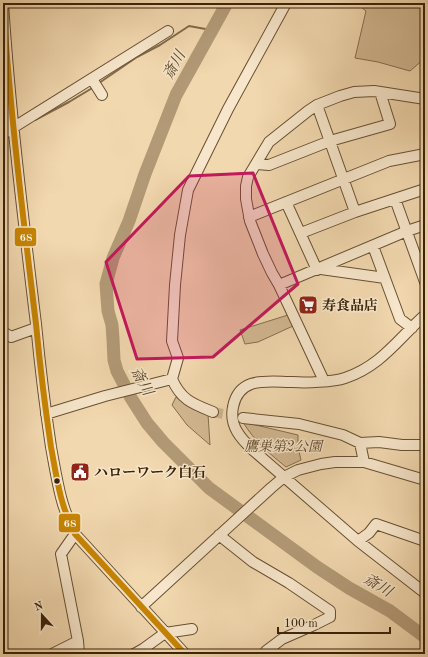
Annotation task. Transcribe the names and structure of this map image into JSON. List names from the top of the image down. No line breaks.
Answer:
{"water":["斎川"],"parks":["鷹巣第2公園"],"places":{"supermarket":["寿食品店"],"public building":["ハローワーク白石"]},"lines":["transit line 68"],"scale_bar":"100 m","north":"top"}
